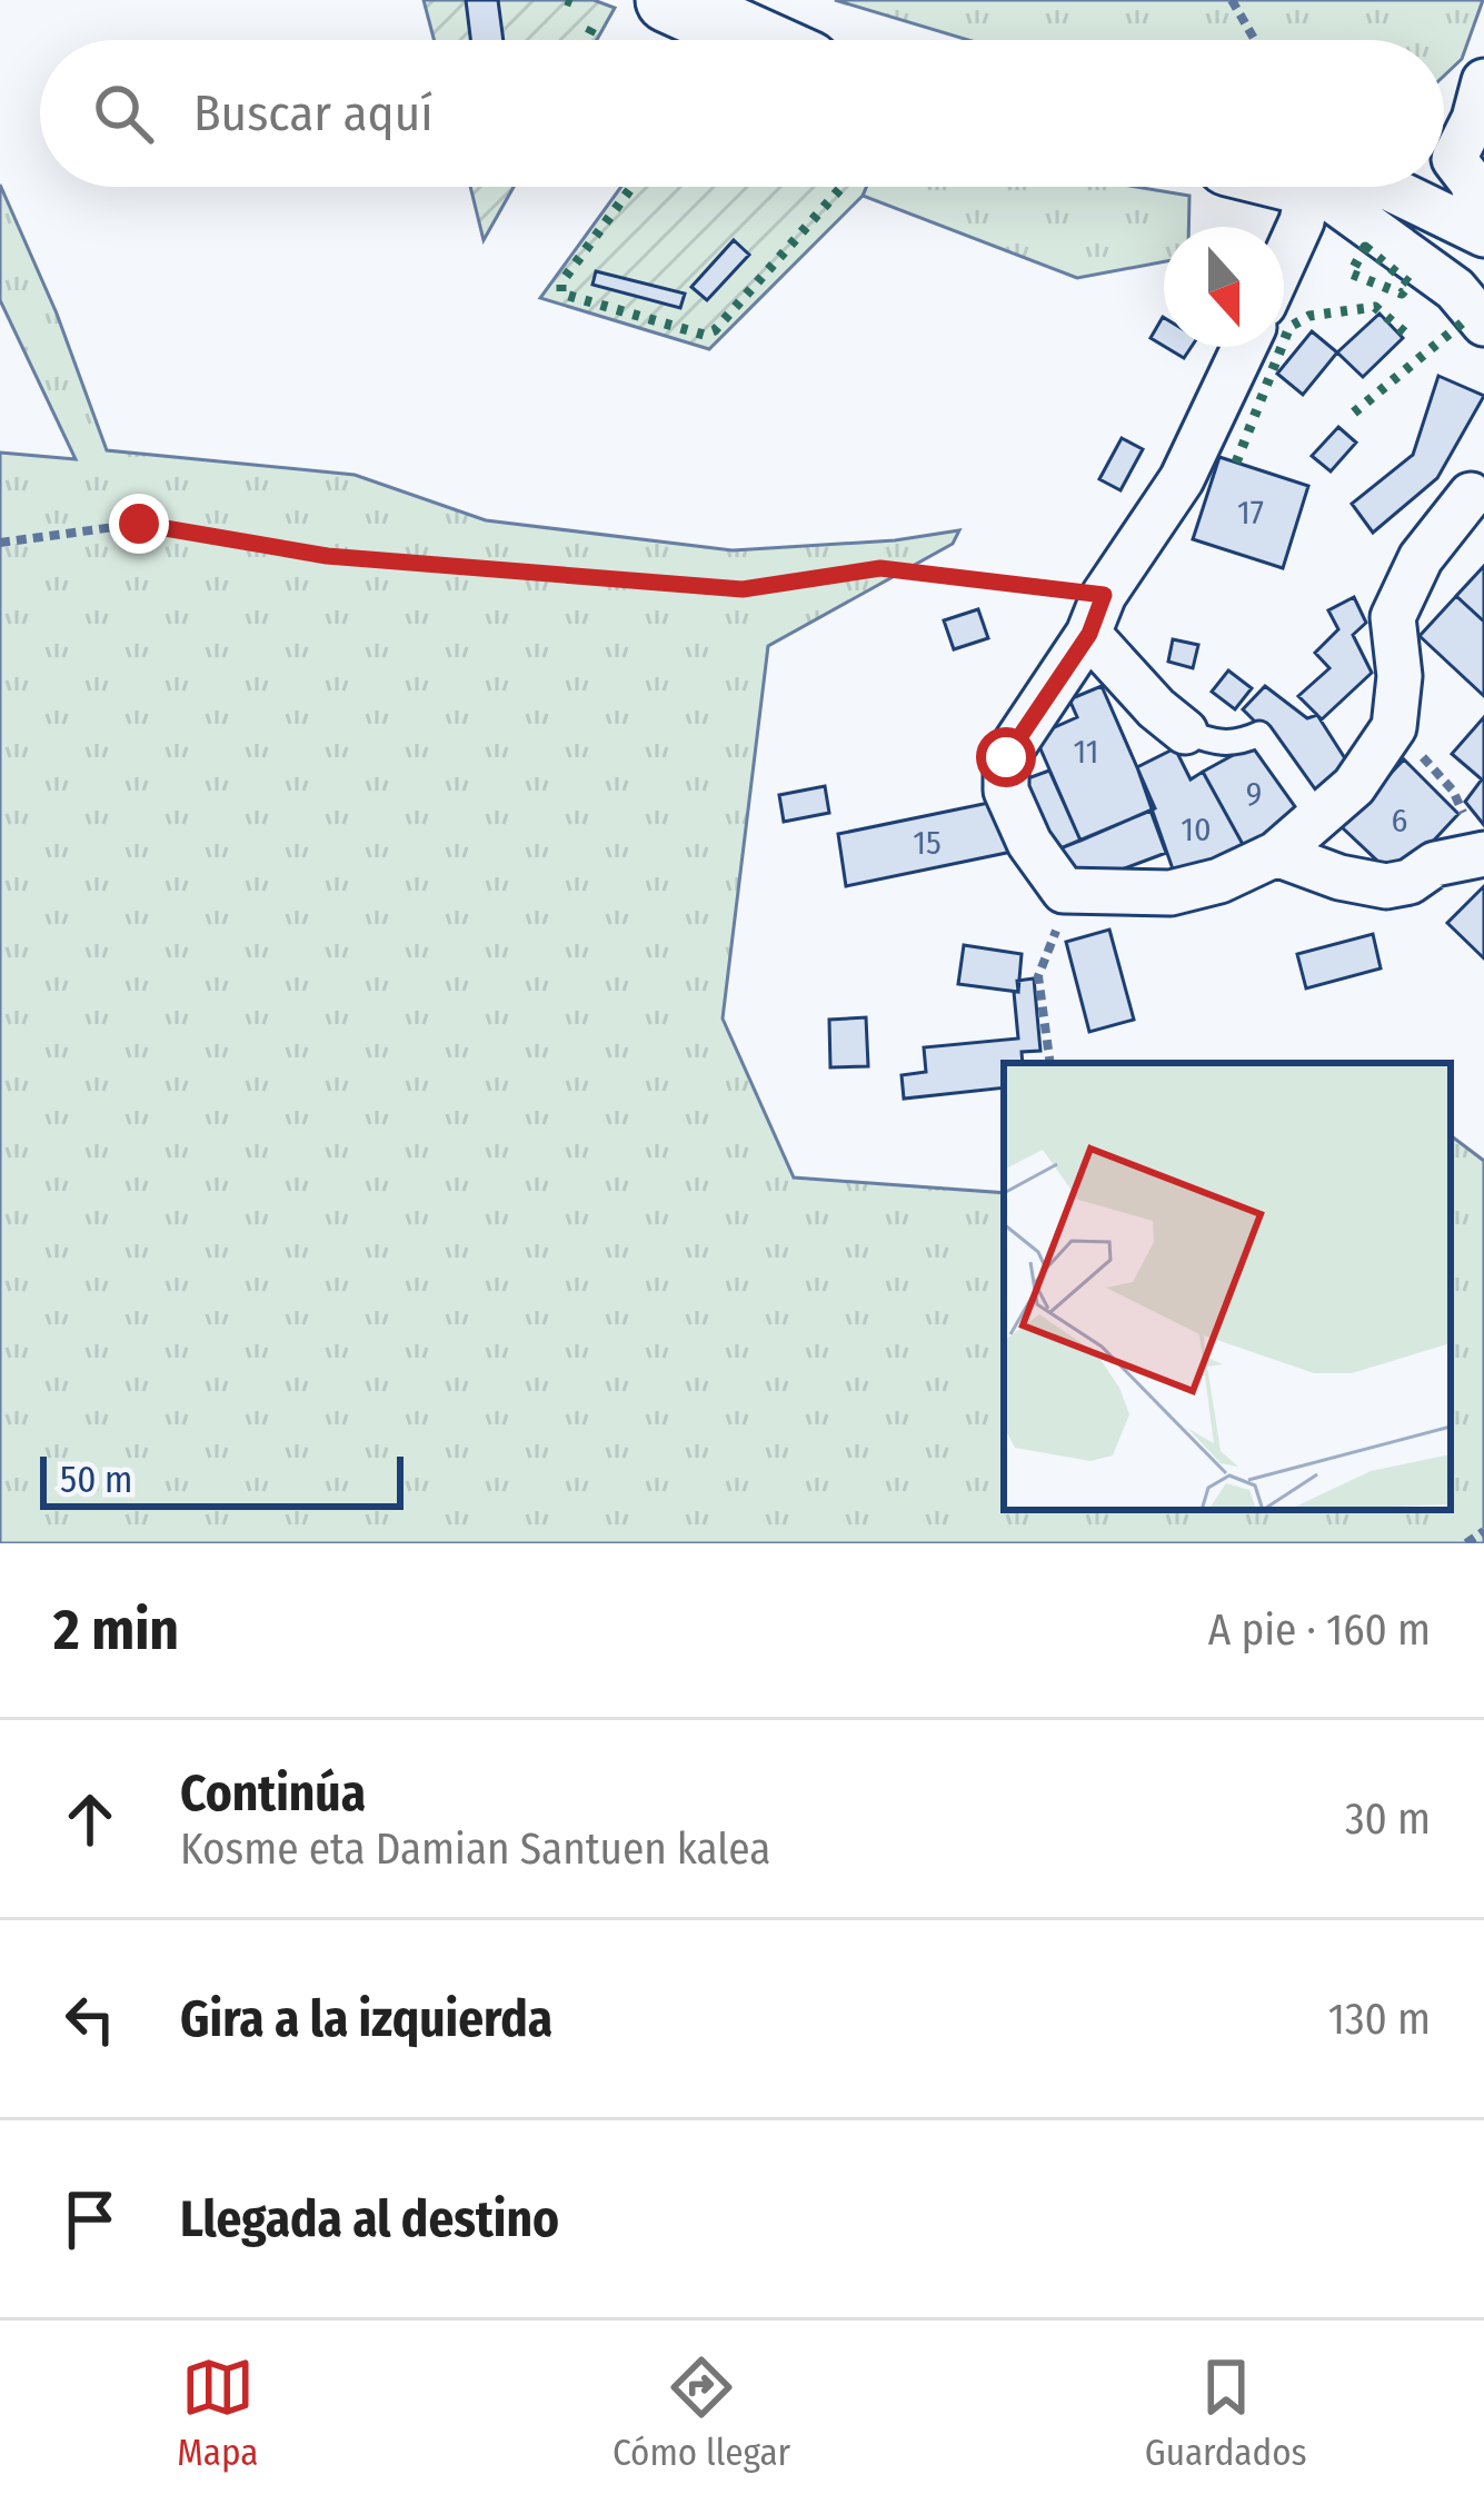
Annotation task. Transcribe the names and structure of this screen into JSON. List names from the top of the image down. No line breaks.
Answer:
{"house_numbers":["17","11","9","6","10","15"],"scale_bar":"50 m","north":"bottom","page":{"search":"Buscar aquí","scale":"50 m","heading":["2 min","A pie · 160 m"],"list":[["Continúa","Kosme eta Damian Santuen kalea","30 m"],["Gira a la izquierda","130 m"],"Llegada al destino"],"nav":["Mapa","Cómo llegar","Guardados"]}}
